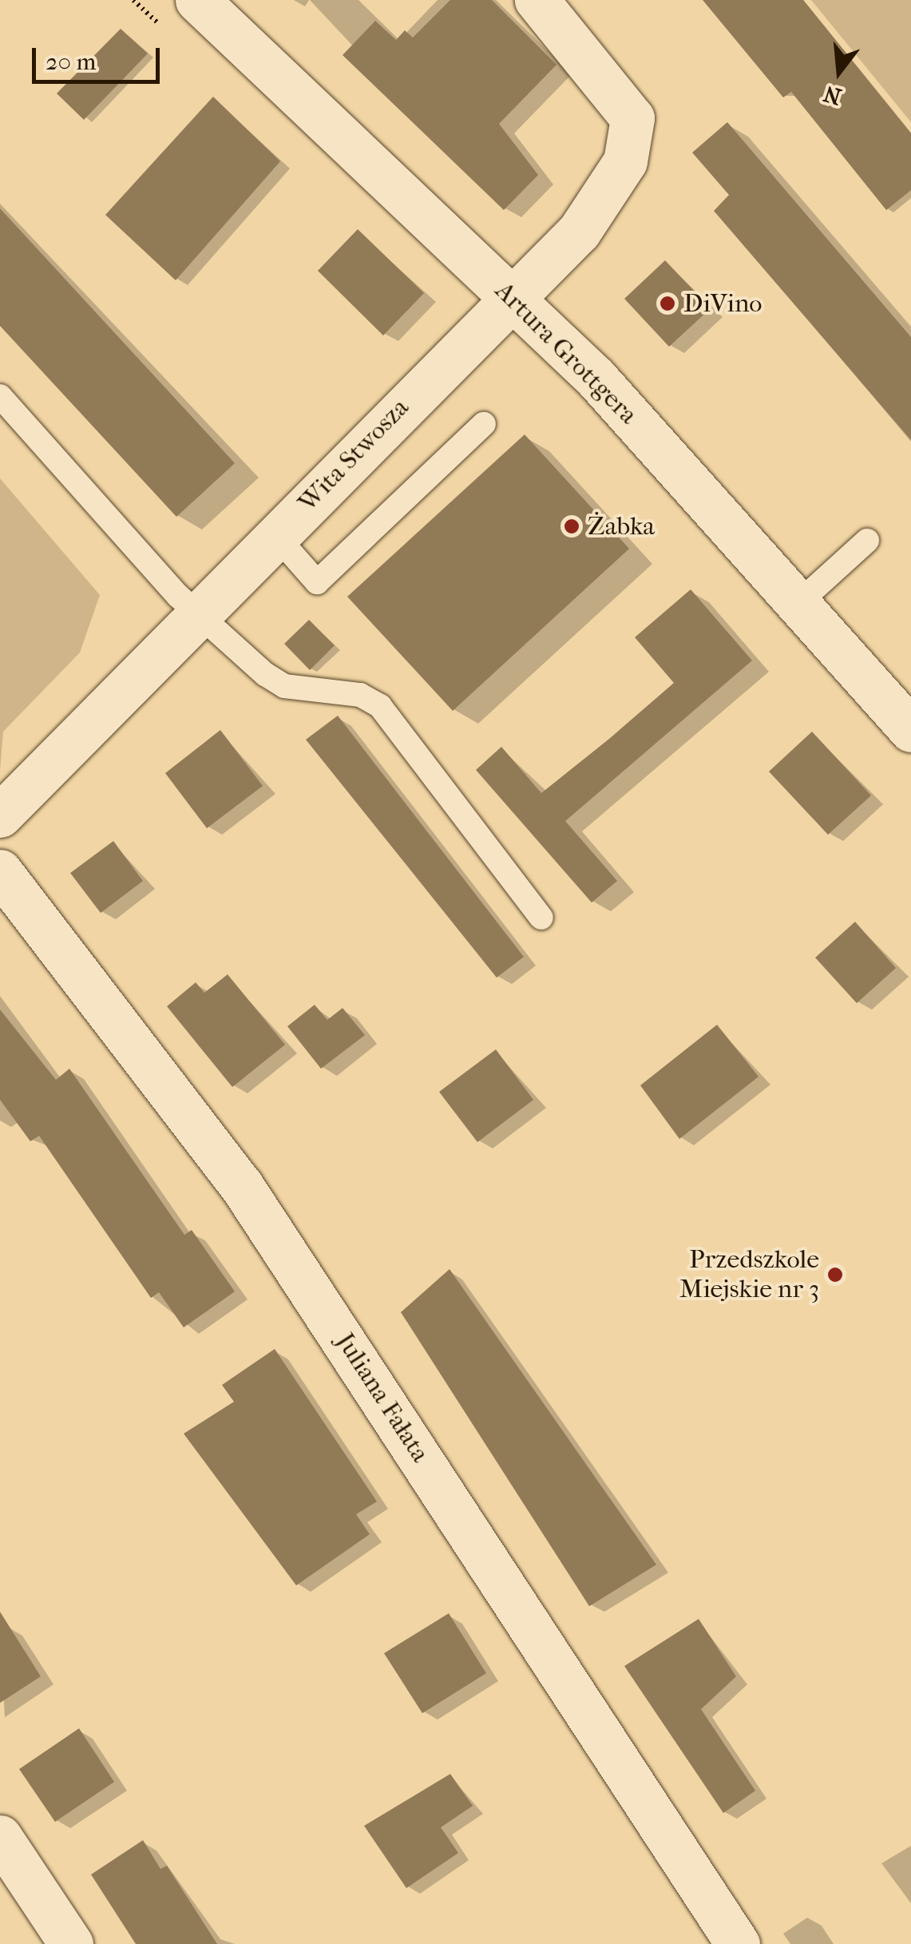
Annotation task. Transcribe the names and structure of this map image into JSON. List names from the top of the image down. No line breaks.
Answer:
{"streets":{"street":["Artura Grottgera","Wita Stwosza","Juliana Fałata"]},"crossings":[["Artura Grottgera","Wita Stwosza"]],"places":["DiVino","Żabka","Przedszkole Miejskie nr 3"],"scale_bar":"20 m","north":"bottom"}
